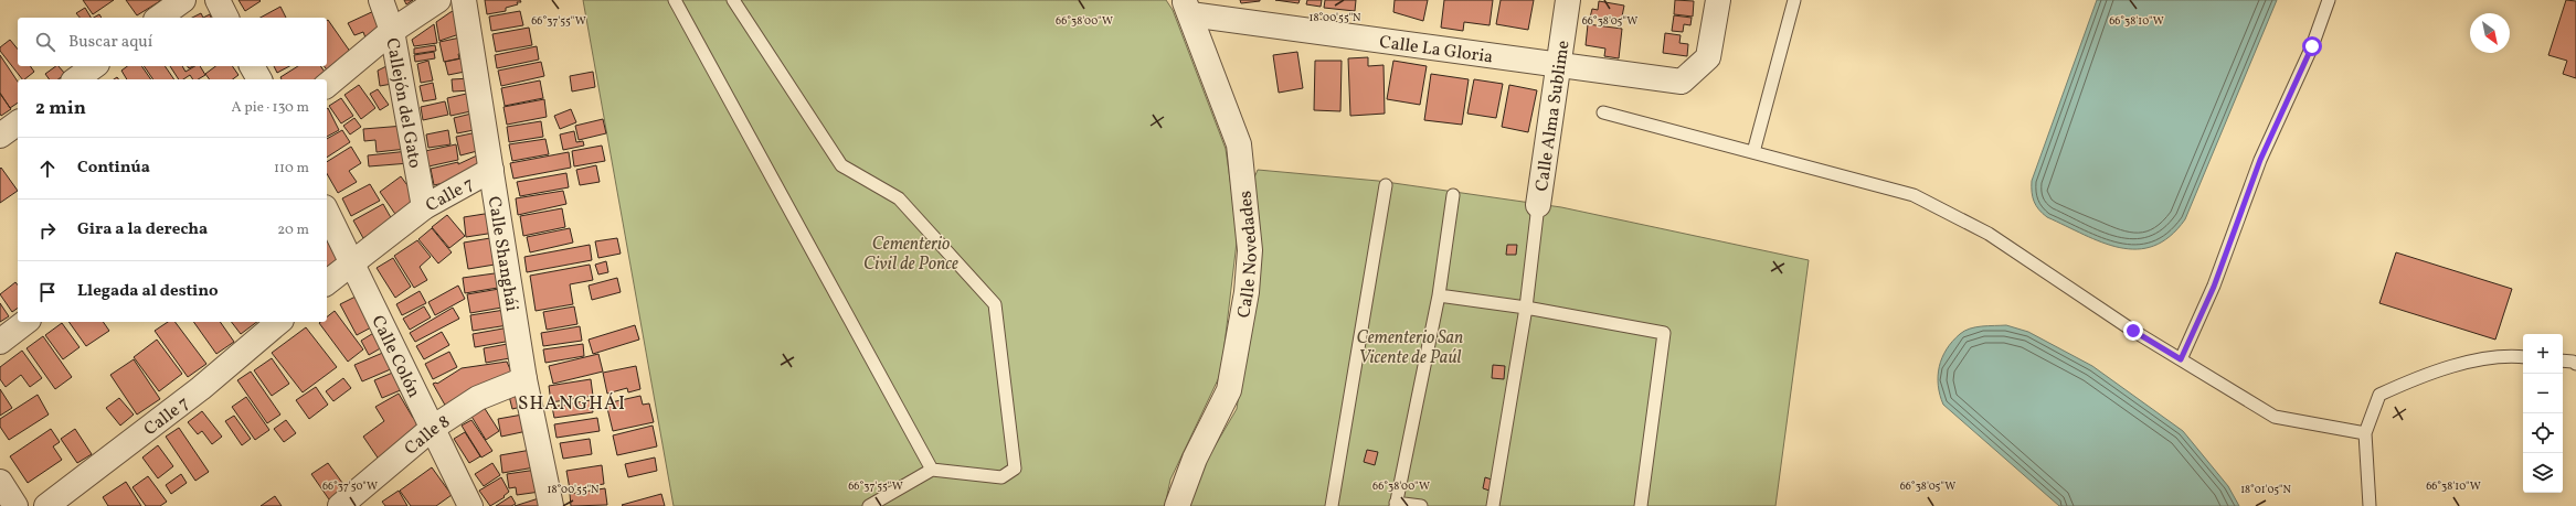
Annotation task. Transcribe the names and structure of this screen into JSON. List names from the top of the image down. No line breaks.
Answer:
{"streets":{"street":["Calle La Gloria","Callejón del Gato","Calle Alma Sublime","Calle 7","Calle Shanghái","Calle Novedades","Calle Colón","Calle 8"]},"crossings":[["Calle La Gloria","Calle Alma Sublime"],["Calle La Gloria","Calle Novedades"],["Callejón del Gato","Calle 7"],["Calle 7","Calle Shanghái"],["Calle 7","Calle Colón"],["Calle Shanghái","Calle 8"],["Calle Colón","Calle 8"]],"districts":["SHANGHÁI"],"parks":["Cementerio Civil de Ponce","Cementerio San Vicente de Paúl"],"north":"bottom right","page":{"search":"Buscar aquí","heading":["2 min","A pie · 130 m"],"list":[["Continúa","110 m"],["Gira a la derecha","20 m"],"Llegada al destino"],"map_buttons":["+","−"]},"coordinates":["18°00'55\"N","66°37'55\"W","66°38'00\"W","66°38'05\"W","66°38'10\"W","66°37'50\"W","18°01'05\"N"]}
